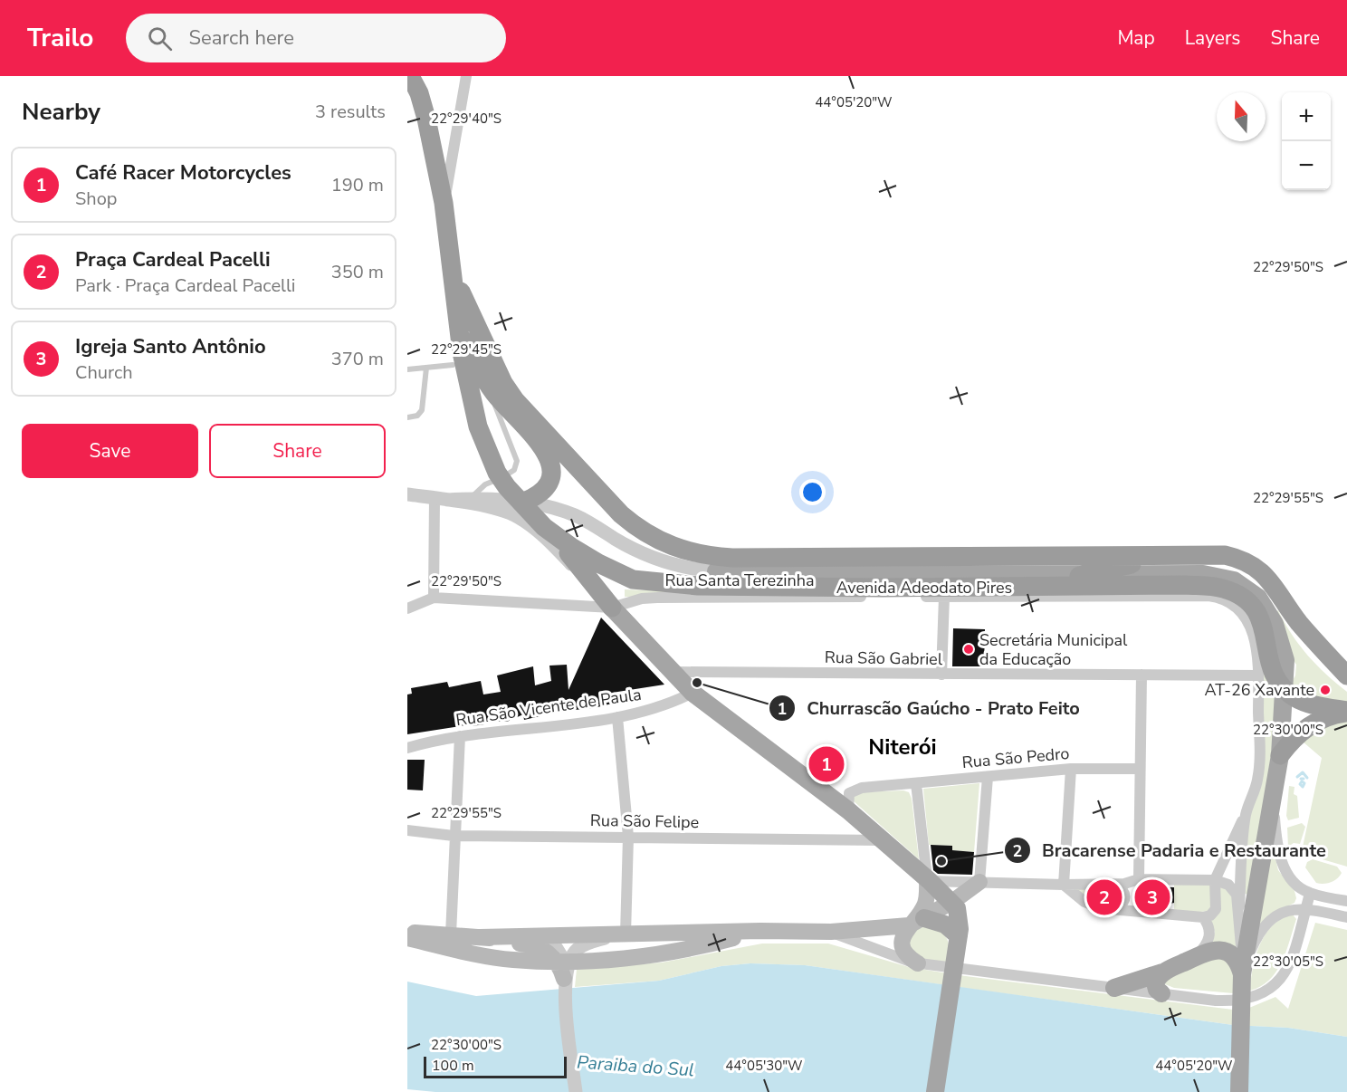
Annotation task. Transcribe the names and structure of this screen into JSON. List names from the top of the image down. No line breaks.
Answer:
{"streets":{"highway":["Avenida Adeodato Pires"],"street":["Rua Santa Terezinha","Rua São Gabriel","Rua São Vicente de Paula","Rua São Pedro","Rua São Felipe"]},"crossings":[["Rua Santa Terezinha","Rua São Gabriel"]],"districts":["Niterói"],"water":["Paraiba do Sul"],"places":["Secretária Municipal da Educação","Churrascão Gaúcho - Prato Feito","AT-26 Xavante","Bracarense Padaria e Restaurante"],"scale_bar":"100 m","north":"top","page":{"header":"Trailo","search":"Search here","nav":["Map","Layers","Share"],"heading":["Nearby","3 results"],"map_buttons":["+","−"],"list":[{"mark":"1","name":"Café Racer Motorcycles","note":"Shop","value":"190 m"},{"mark":"2","name":"Praça Cardeal Pacelli","note":"Park · Praça Cardeal Pacelli","value":"350 m"},{"mark":"3","name":"Igreja Santo Antônio","note":"Church","value":"370 m"}],"buttons":["Save","Share"],"pins":["1","2","3"],"scale":"100 m"},"coordinates":["44°05'20\"W","22°29'40\"S","22°29'50\"S","22°29'45\"S","22°29'55\"S","22°30'00\"S","22°30'05\"S","44°05'30\"W"]}
